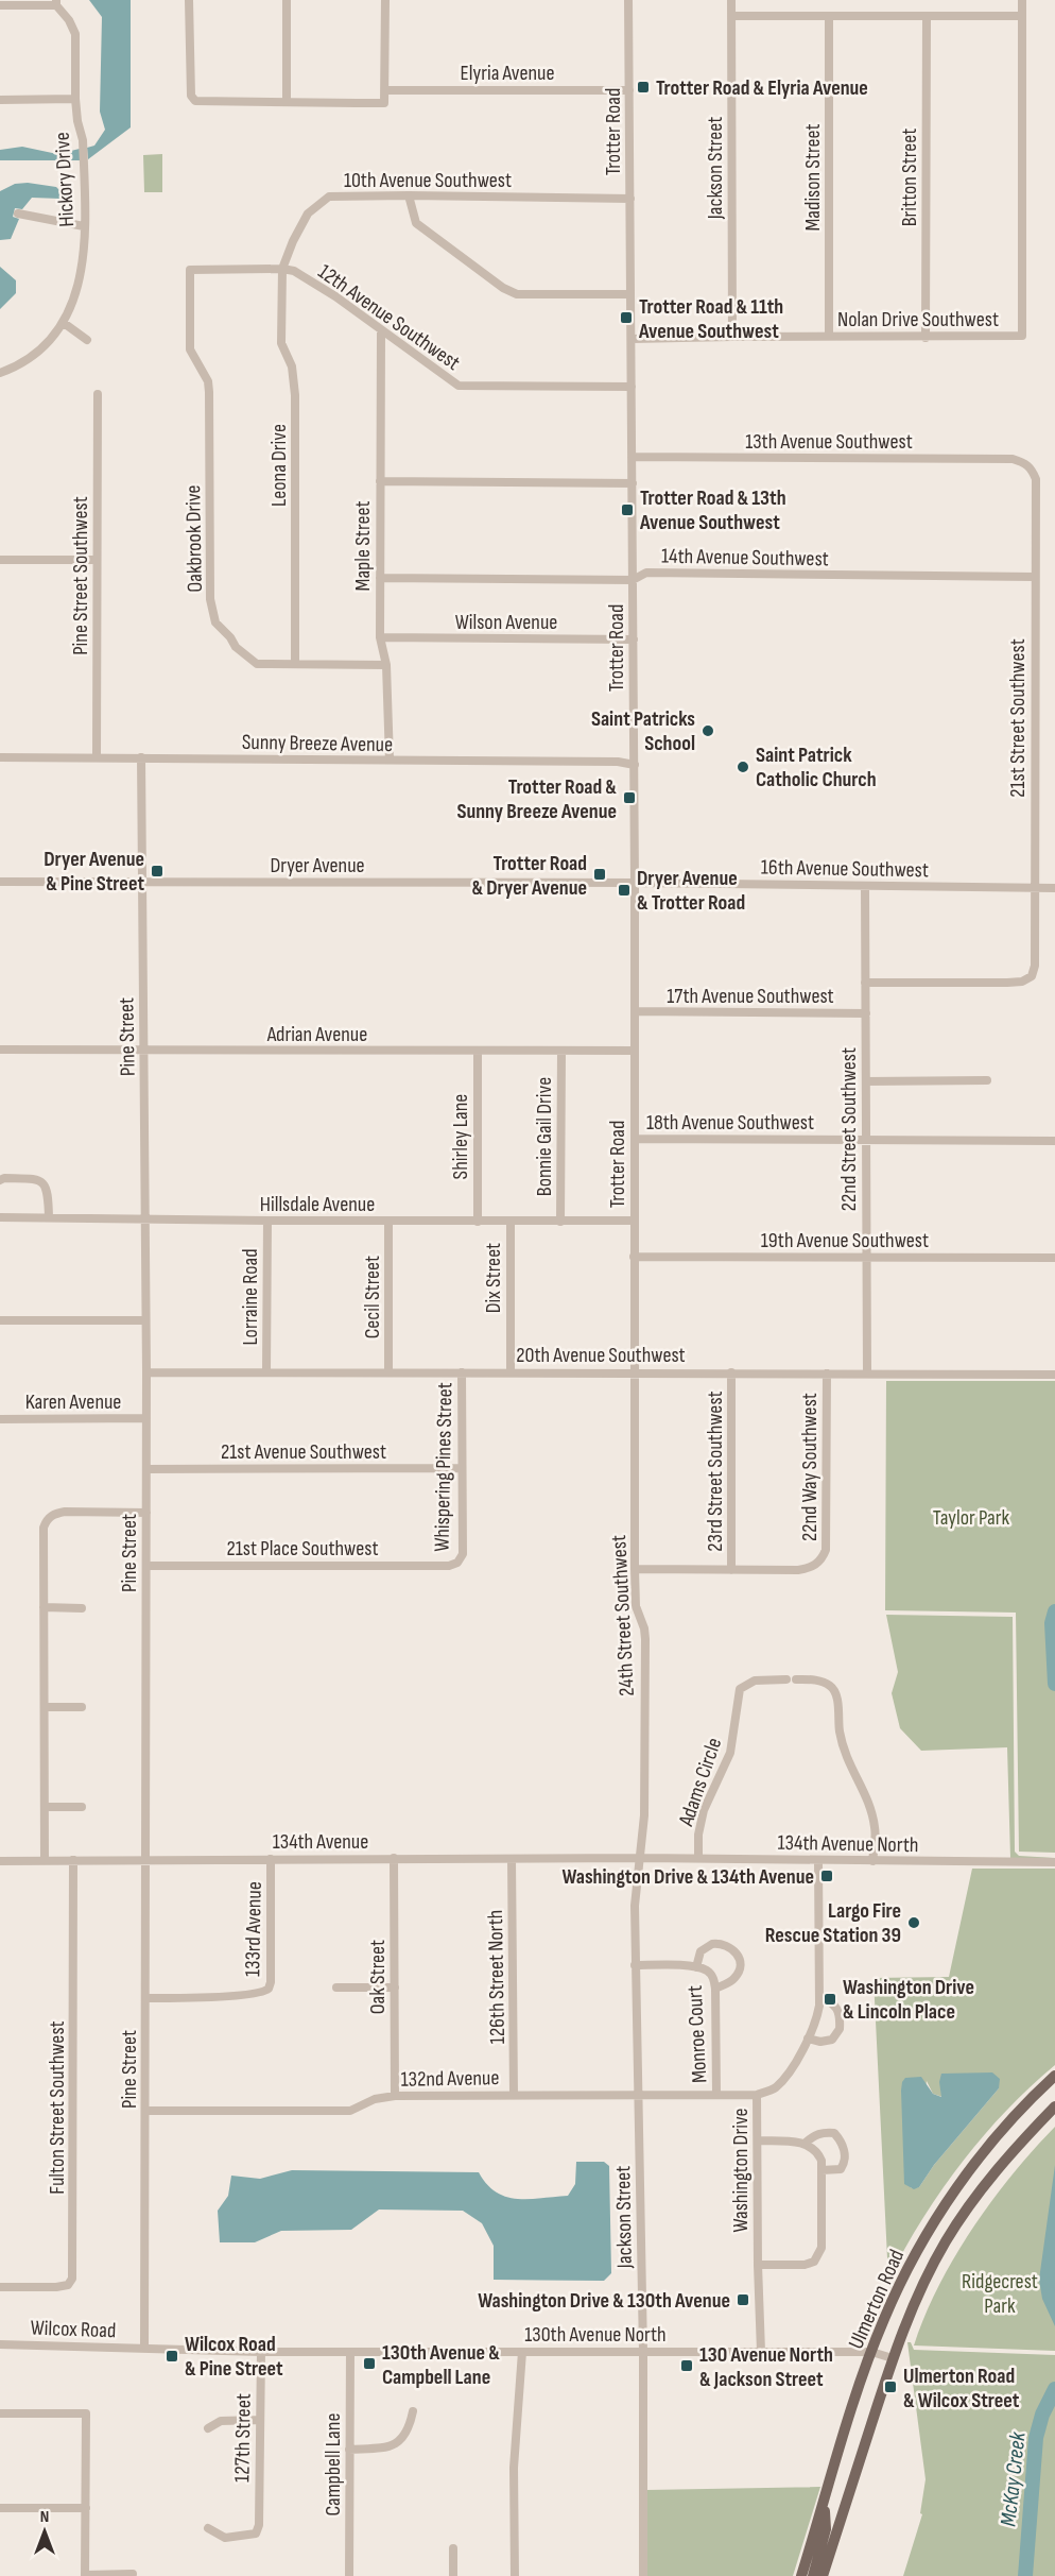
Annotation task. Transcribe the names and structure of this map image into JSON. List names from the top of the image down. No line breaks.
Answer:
{"streets":{"main road":["Ulmerton Road"],"street":["Elyria Avenue","Trotter Road","Jackson Street","Madison Street","Britton Street","Hickory Drive","10th Avenue Southwest","12th Avenue Southwest","Nolan Drive Southwest","13th Avenue Southwest","Leona Drive","Oakbrook Drive","Maple Street","14th Avenue Southwest","Pine Street Southwest","Wilson Avenue","21st Street Southwest","Sunny Breeze Avenue","Dryer Avenue","16th Avenue Southwest","17th Avenue Southwest","Adrian Avenue","Pine Street","18th Avenue Southwest","22nd Street Southwest","Shirley Lane","Bonnie Gail Drive","Hillsdale Avenue","19th Avenue Southwest","Dix Street","Lorraine Road","Cecil Street","20th Avenue Southwest","Karen Avenue","21st Avenue Southwest","Whispering Pines Street","22nd Way Southwest","23rd Street Southwest","21st Place Southwest","24th Street Southwest","Adams Circle","134th Avenue","134th Avenue North","133rd Avenue","Oak Street","126th Street North","Monroe Court","132nd Avenue","Fulton Street Southwest","Washington Drive","Wilcox Road","130th Avenue North","127th Street","Campbell Lane"]},"crossings":[["Elyria Avenue","Trotter Road"],["Trotter Road","10th Avenue Southwest"],["Trotter Road","12th Avenue Southwest"],["Trotter Road","Nolan Drive Southwest"],["Trotter Road","13th Avenue Southwest"],["Trotter Road","14th Avenue Southwest"],["Trotter Road","Wilson Avenue"],["Trotter Road","Sunny Breeze Avenue"],["Trotter Road","Dryer Avenue"],["Trotter Road","16th Avenue Southwest"],["Trotter Road","17th Avenue Southwest"],["Trotter Road","Adrian Avenue"],["Trotter Road","18th Avenue Southwest"],["Trotter Road","Hillsdale Avenue"],["Trotter Road","19th Avenue Southwest"],["Trotter Road","20th Avenue Southwest"],["Trotter Road","24th Street Southwest"],["Jackson Street","Nolan Drive Southwest"],["Jackson Street","24th Street Southwest"],["Jackson Street","134th Avenue"],["Jackson Street","134th Avenue North"],["Jackson Street","Monroe Court"],["Jackson Street","132nd Avenue"],["Jackson Street","130th Avenue North"],["Madison Street","Nolan Drive Southwest"],["Britton Street","Nolan Drive Southwest"],["10th Avenue Southwest","12th Avenue Southwest"],["10th Avenue Southwest","Leona Drive"],["10th Avenue Southwest","Oakbrook Drive"],["12th Avenue Southwest","Leona Drive"],["12th Avenue Southwest","Oakbrook Drive"],["12th Avenue Southwest","Maple Street"],["13th Avenue Southwest","21st Street Southwest"],["Leona Drive","Oakbrook Drive"],["Oakbrook Drive","Maple Street"],["Maple Street","14th Avenue Southwest"],["Maple Street","Wilson Avenue"],["Maple Street","Sunny Breeze Avenue"],["14th Avenue Southwest","21st Street Southwest"],["Pine Street Southwest","Sunny Breeze Avenue"],["21st Street Southwest","16th Avenue Southwest"],["21st Street Southwest","22nd Street Southwest"],["Sunny Breeze Avenue","Pine Street"],["Dryer Avenue","16th Avenue Southwest"],["Dryer Avenue","Pine Street"],["16th Avenue Southwest","22nd Street Southwest"],["17th Avenue Southwest","22nd Street Southwest"],["Adrian Avenue","Pine Street"],["Adrian Avenue","Shirley Lane"],["Adrian Avenue","Bonnie Gail Drive"],["Pine Street","Hillsdale Avenue"],["Pine Street","20th Avenue Southwest"],["Pine Street","Karen Avenue"],["Pine Street","21st Avenue Southwest"],["Pine Street","21st Place Southwest"],["Pine Street","134th Avenue"],["Pine Street","133rd Avenue"],["Pine Street","132nd Avenue"],["Pine Street","Wilcox Road"],["Pine Street","130th Avenue North"],["18th Avenue Southwest","22nd Street Southwest"],["22nd Street Southwest","19th Avenue Southwest"],["22nd Street Southwest","20th Avenue Southwest"],["Shirley Lane","Hillsdale Avenue"],["Bonnie Gail Drive","Hillsdale Avenue"],["Hillsdale Avenue","Dix Street"],["Hillsdale Avenue","Lorraine Road"],["Hillsdale Avenue","Cecil Street"],["Dix Street","20th Avenue Southwest"],["Lorraine Road","20th Avenue Southwest"],["Cecil Street","20th Avenue Southwest"],["20th Avenue Southwest","Whispering Pines Street"],["20th Avenue Southwest","22nd Way Southwest"],["20th Avenue Southwest","23rd Street Southwest"],["20th Avenue Southwest","24th Street Southwest"],["21st Avenue Southwest","Whispering Pines Street"],["Whispering Pines Street","21st Place Southwest"],["22nd Way Southwest","23rd Street Southwest"],["24th Street Southwest","134th Avenue"],["24th Street Southwest","134th Avenue North"],["Adams Circle","134th Avenue North"],["134th Avenue","134th Avenue North"],["134th Avenue","133rd Avenue"],["134th Avenue","Oak Street"],["134th Avenue","126th Street North"],["134th Avenue","Fulton Street Southwest"],["134th Avenue North","Washington Drive"],["Oak Street","132nd Avenue"],["126th Street North","132nd Avenue"],["Monroe Court","132nd Avenue"],["132nd Avenue","Washington Drive"],["Washington Drive","130th Avenue North"],["Ulmerton Road","130th Avenue North"],["Wilcox Road","130th Avenue North"],["130th Avenue North","127th Street"],["130th Avenue North","Campbell Lane"]],"water":["McKay Creek"],"parks":["Taylor Park","Ridgecrest Park"],"places":{"transit":["Trotter Road & Elyria Avenue","Trotter Road & 11th Avenue Southwest","Trotter Road & 13th Avenue Southwest","Trotter Road & Sunny Breeze Avenue","Dryer Avenue & Pine Street","Trotter Road & Dryer Avenue","Dryer Avenue & Trotter Road","Washington Drive & 134th Avenue","Washington Drive & Lincoln Place","Washington Drive & 130th Avenue","Wilcox Road & Pine Street","130th Avenue & Campbell Lane","130 Avenue North & Jackson Street","Ulmerton Road & Wilcox Street"],"other":["Saint Patricks School","Saint Patrick Catholic Church","Largo Fire Rescue Station 39"]},"north":"top"}
